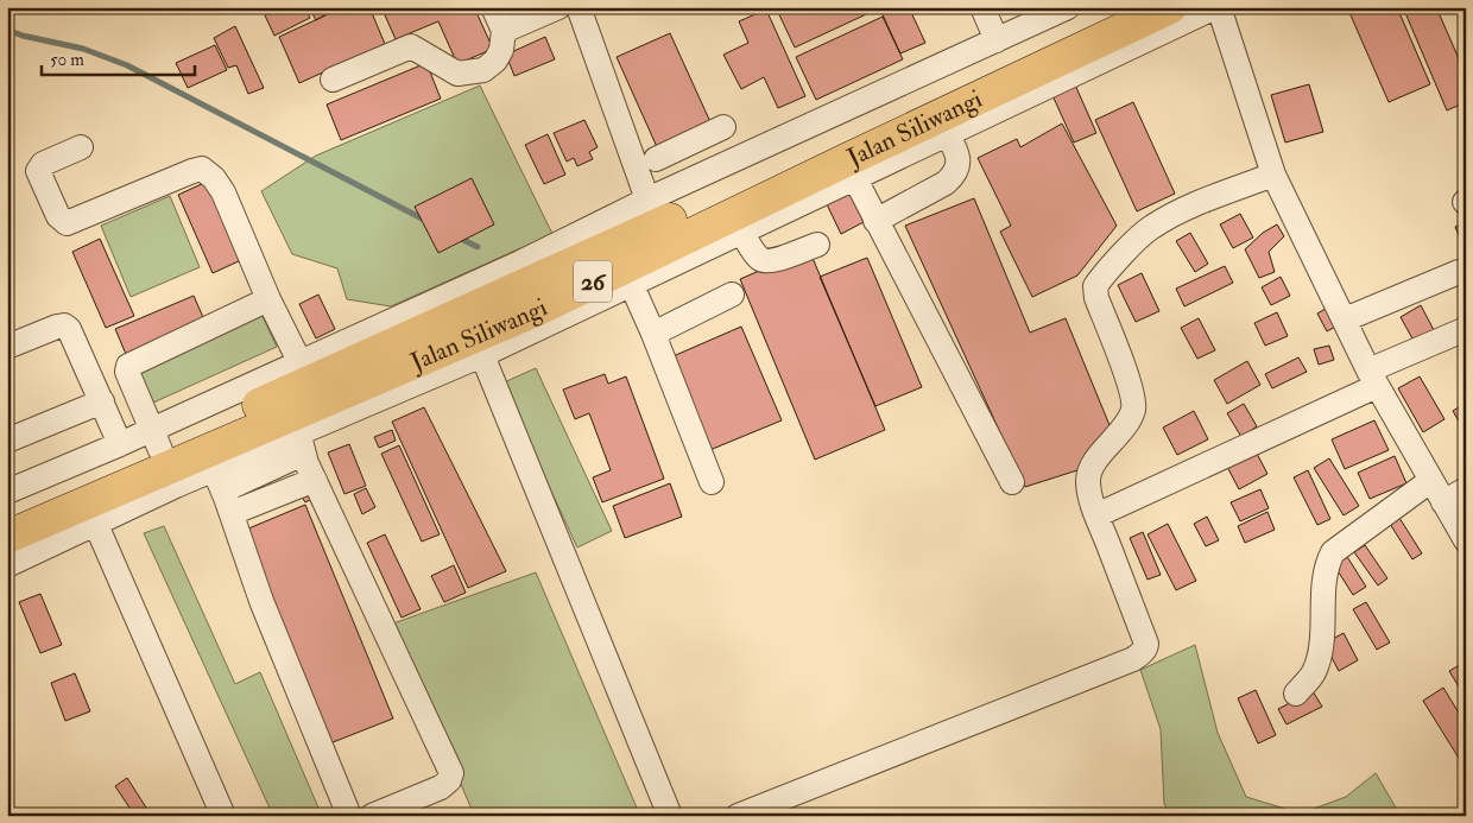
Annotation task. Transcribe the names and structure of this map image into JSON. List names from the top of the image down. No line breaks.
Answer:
{"streets":{"highway":["Jalan Siliwangi","26"]},"scale_bar":"50 m"}
